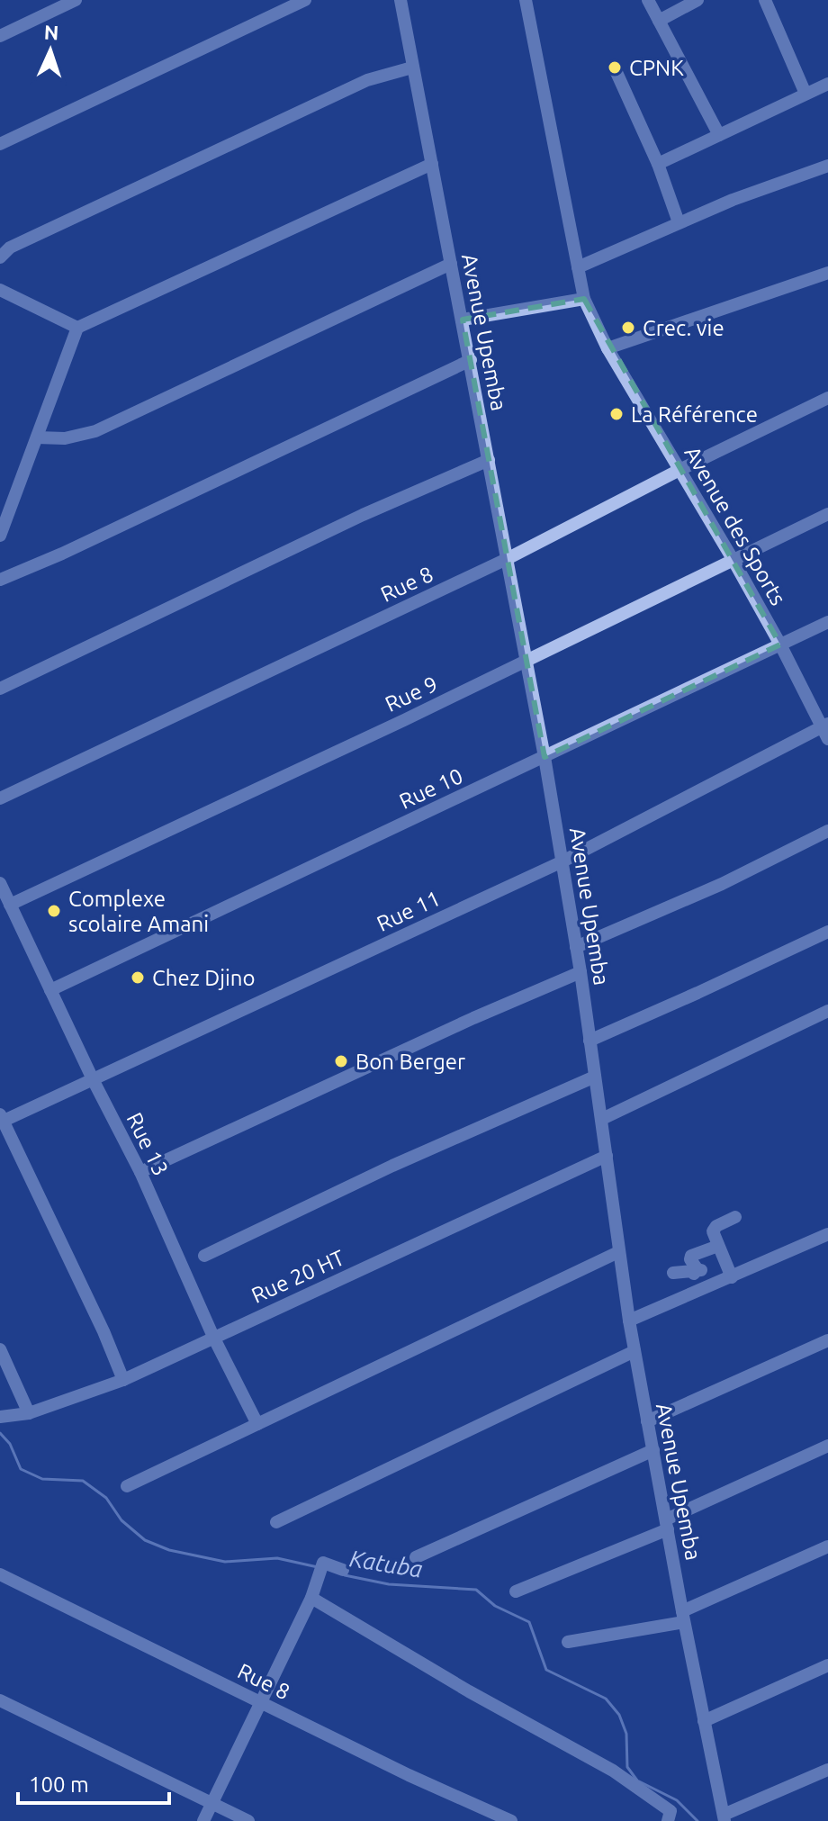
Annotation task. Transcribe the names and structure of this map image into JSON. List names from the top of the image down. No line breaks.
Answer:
{"streets":{"street":["Avenue Upemba","Avenue des Sports","Rue 8","Rue 9","Rue 10","Rue 11","Rue 13","Rue 20 HT"]},"crossings":[["Avenue Upemba","Rue 8"],["Avenue Upemba","Rue 9"],["Avenue Upemba","Rue 10"],["Avenue Upemba","Rue 11"],["Avenue Upemba","Rue 20 HT"],["Avenue des Sports","Rue 8"],["Avenue des Sports","Rue 9"],["Avenue des Sports","Rue 10"],["Avenue des Sports","Rue 11"],["Rue 9","Rue 13"],["Rue 10","Rue 13"],["Rue 11","Rue 13"],["Rue 13","Rue 20 HT"]],"water":["Katuba"],"places":["CPNK","Crec. vie","La Référence","Complexe scolaire Amani","Chez Djino","Bon Berger"],"scale_bar":"100 m","north":"top"}
